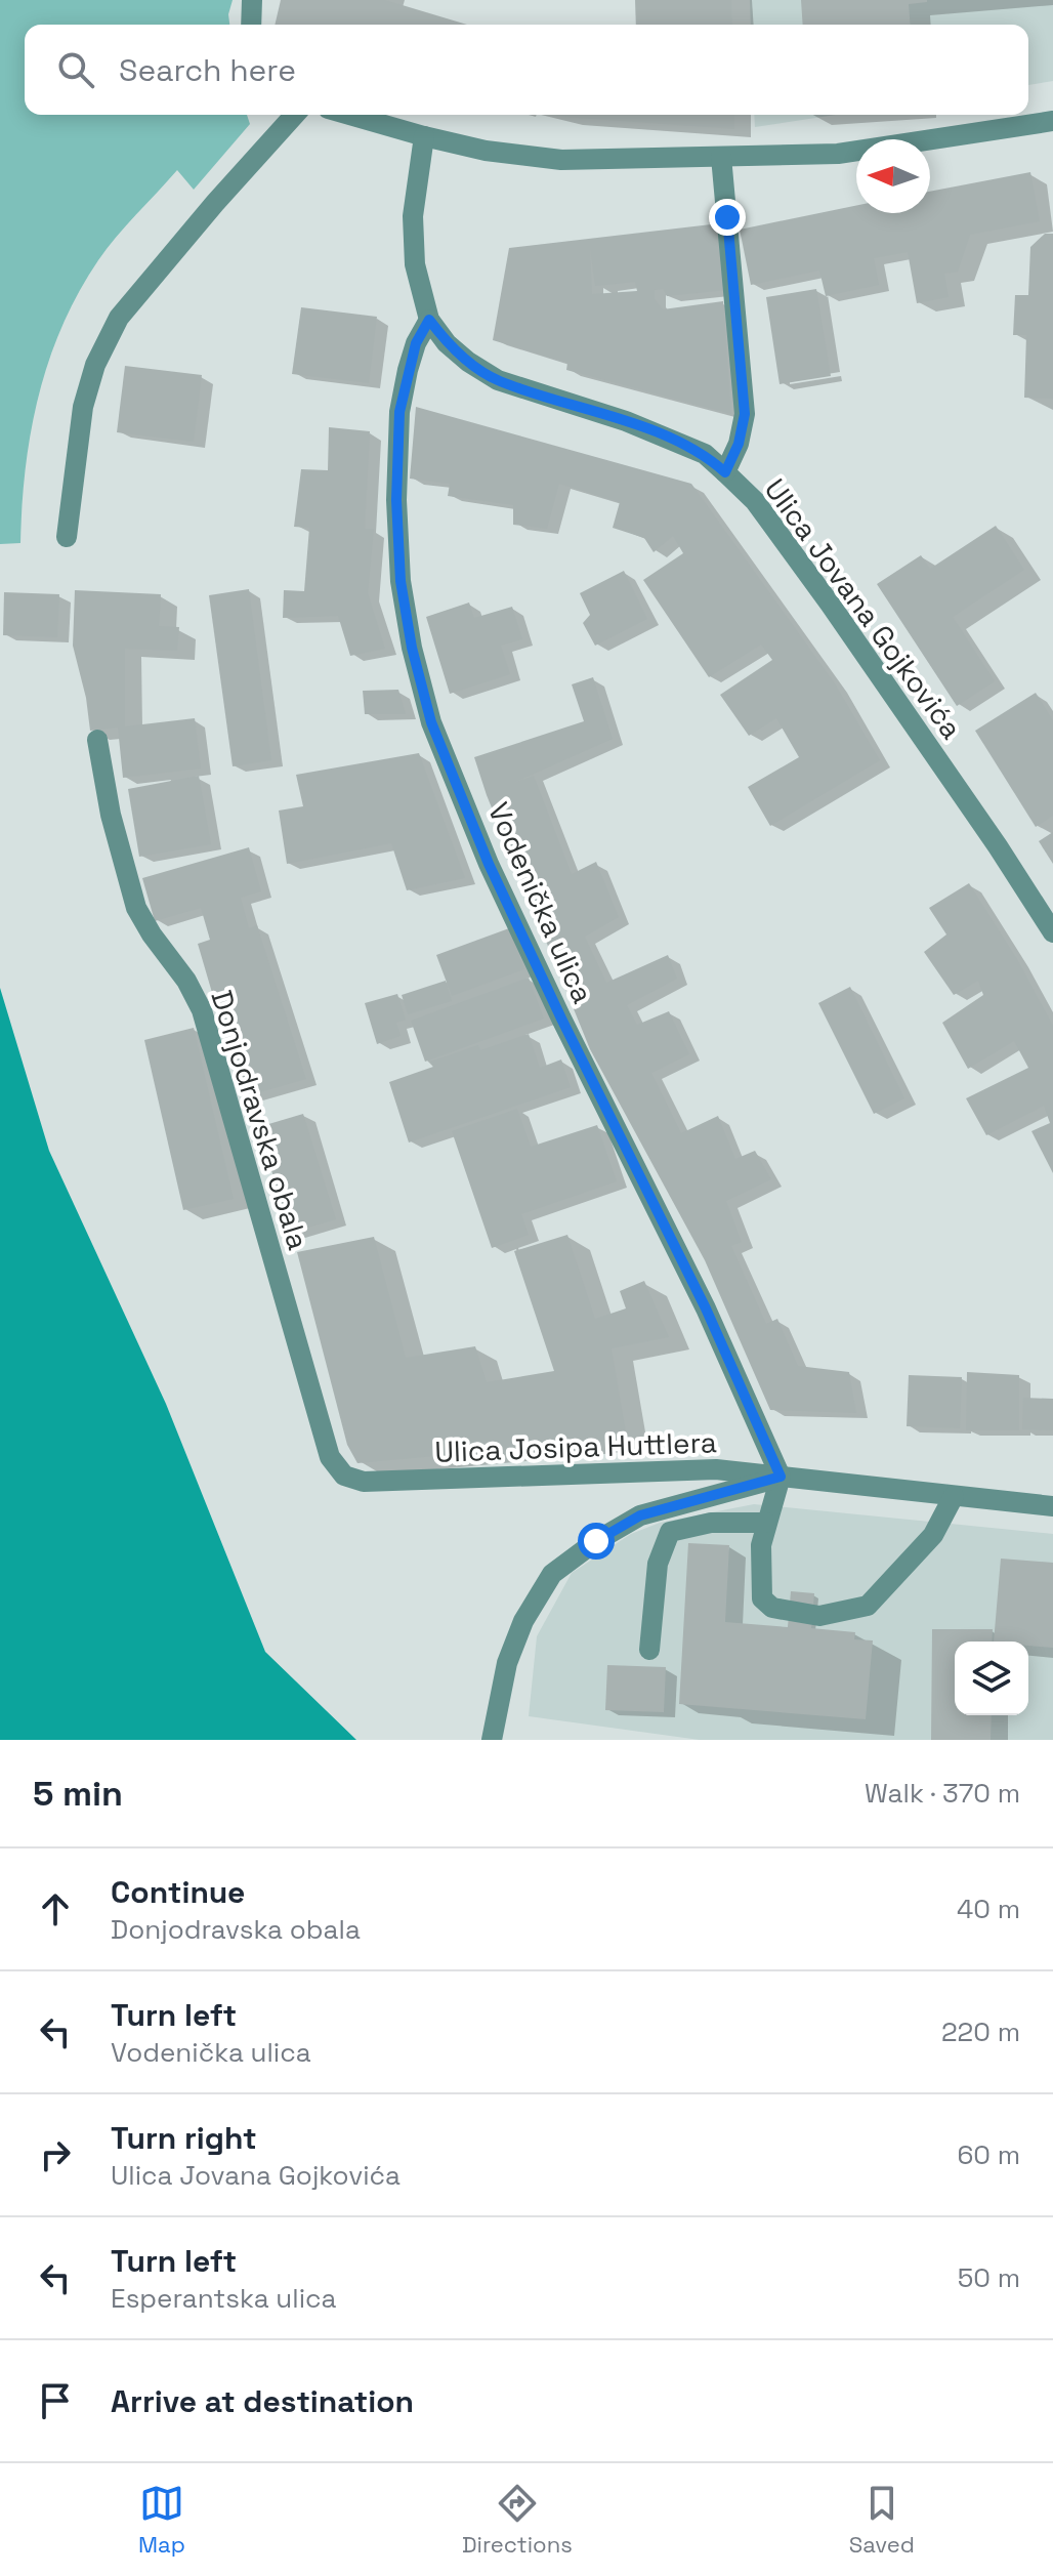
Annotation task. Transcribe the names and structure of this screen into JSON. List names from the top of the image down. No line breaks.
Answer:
{"streets":{"street":["Ulica Jovana Gojkovića","Vodenička ulica","Donjodravska obala","Ulica Josipa Huttlera"]},"crossings":[["Ulica Jovana Gojkovića","Vodenička ulica"],["Vodenička ulica","Ulica Josipa Huttlera"],["Donjodravska obala","Ulica Josipa Huttlera"]],"north":"left","page":{"search":"Search here","heading":["5 min","Walk · 370 m"],"list":[["Continue","Donjodravska obala","40 m"],["Turn left","Vodenička ulica","220 m"],["Turn right","Ulica Jovana Gojkovića","60 m"],["Turn left","Esperantska ulica","50 m"],"Arrive at destination"],"nav":["Map","Directions","Saved"]}}
